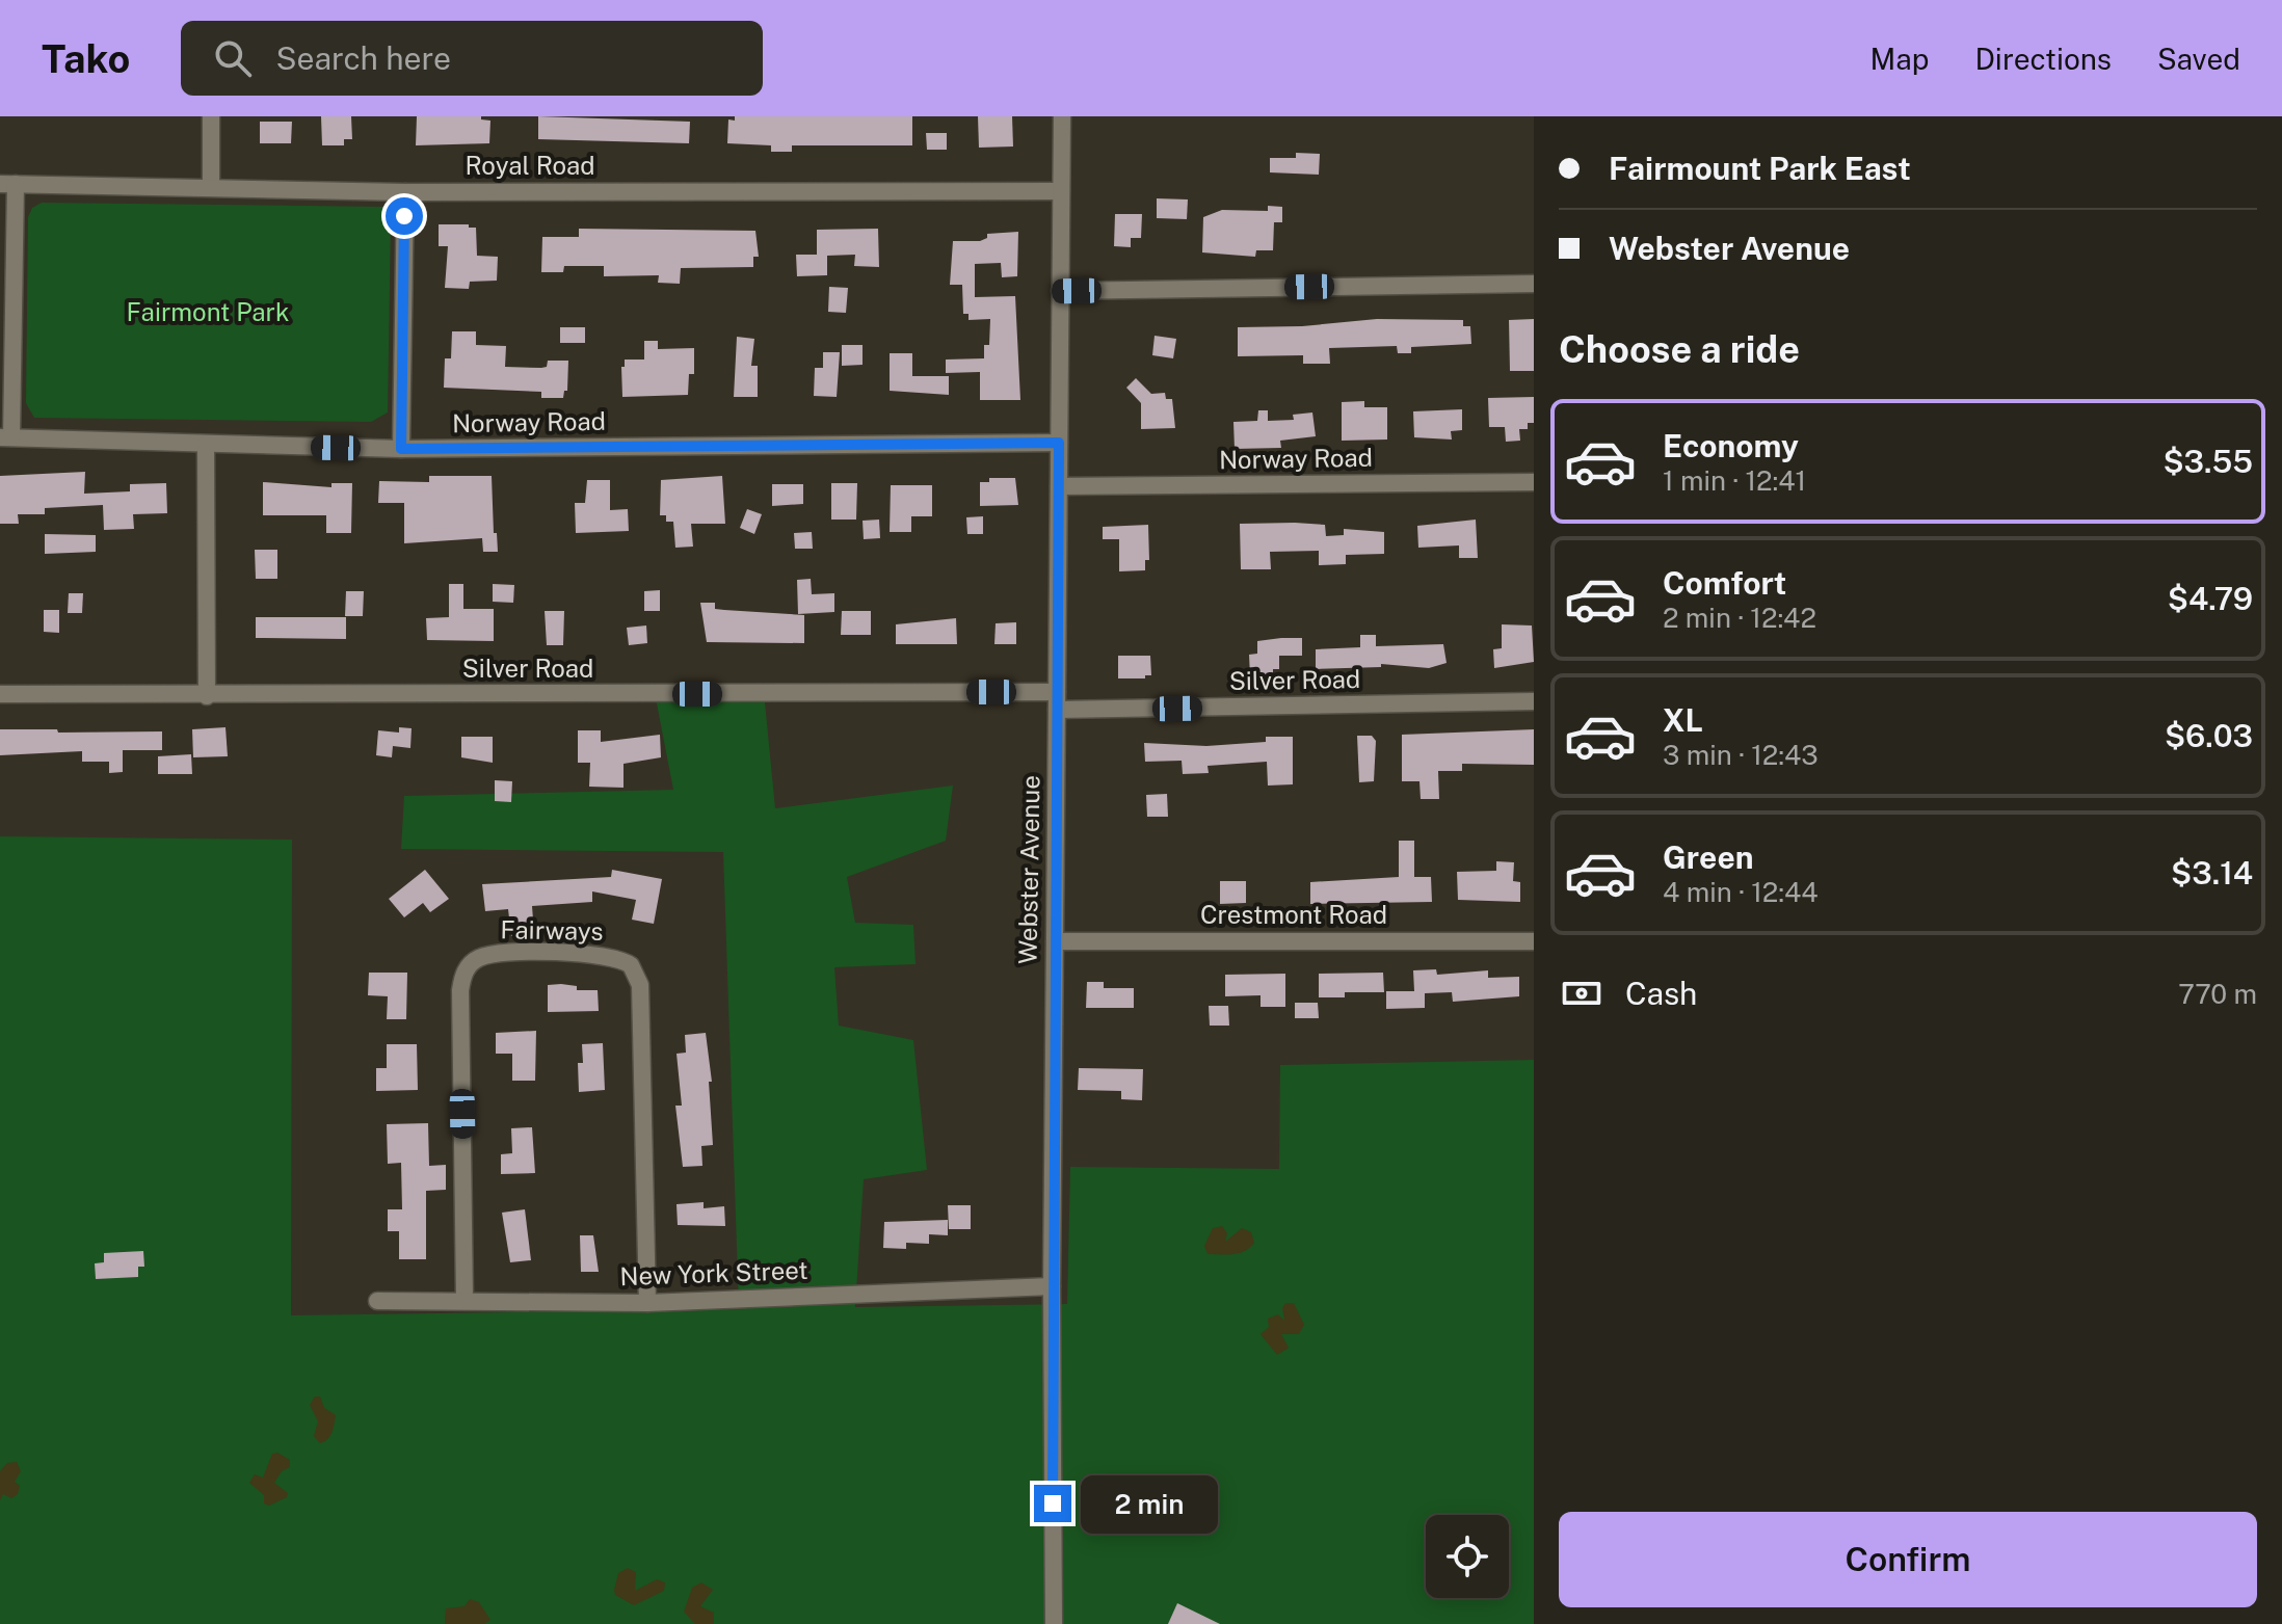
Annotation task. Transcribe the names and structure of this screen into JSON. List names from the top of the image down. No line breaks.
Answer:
{"streets":{"street":["Royal Road","Norway Road","Silver Road","Webster Avenue","Crestmont Road","Fairways","New York Street"]},"crossings":[["Royal Road","Webster Avenue"],["Norway Road","Webster Avenue"],["Silver Road","Webster Avenue"],["Webster Avenue","Crestmont Road"],["Webster Avenue","New York Street"],["Fairways","New York Street"]],"parks":["Fairmont Park"],"page":{"header":"Tako","search":"Search here","nav":["Map","Directions","Saved"],"banner":["Fairmount Park East","Webster Avenue"],"heading":"Choose a ride","list":[{"name":"Economy","note":"1 min · 12:41","value":"$3.55"},{"name":"Comfort","note":"2 min · 12:42","value":"$4.79"},{"name":"XL","note":"3 min · 12:43","value":"$6.03"},{"name":"Green","note":"4 min · 12:44","value":"$3.14"}],"pay":["Cash","770 m"],"bubble":"2 min","buttons":"Confirm"}}
